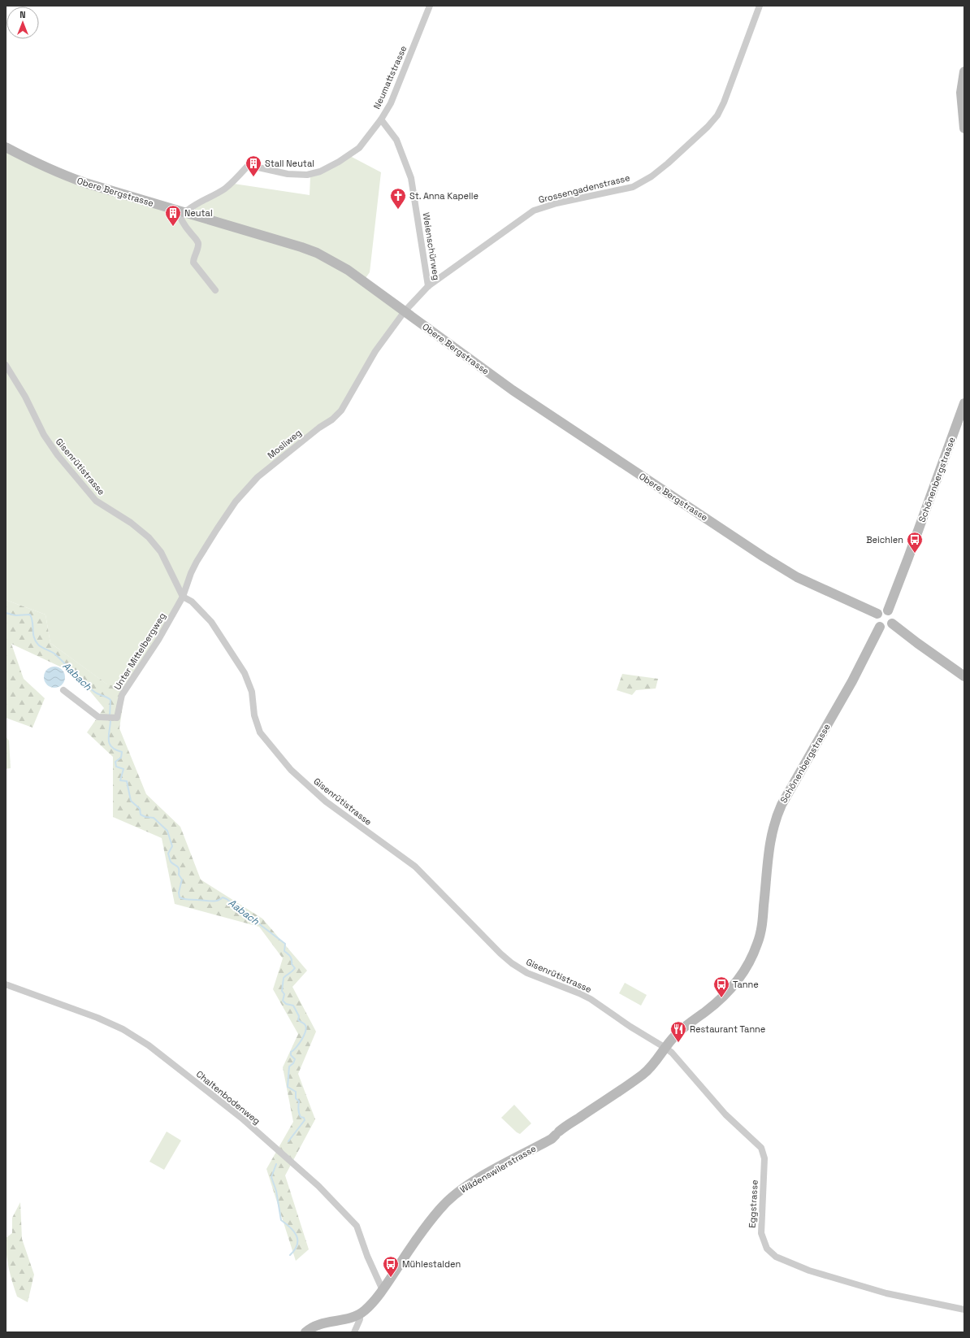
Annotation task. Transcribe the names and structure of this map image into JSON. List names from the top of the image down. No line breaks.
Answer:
{"streets":{"street":["Neumattstrasse","Grossengadenstrasse","Obere Bergstrasse","Weienschürweg","Mosliweg","Gisenrütistrasse","Schönenbergstrasse","Unter Mittelbergweg","Chaltenbodenweg","Wädenswilerstrasse","Eggstrasse"]},"crossings":[["Neumattstrasse","Obere Bergstrasse"],["Neumattstrasse","Weienschürweg"],["Grossengadenstrasse","Obere Bergstrasse"],["Grossengadenstrasse","Weienschürweg"],["Grossengadenstrasse","Mosliweg"],["Obere Bergstrasse","Mosliweg"],["Obere Bergstrasse","Schönenbergstrasse"],["Mosliweg","Gisenrütistrasse"],["Mosliweg","Unter Mittelbergweg"],["Gisenrütistrasse","Unter Mittelbergweg"],["Gisenrütistrasse","Wädenswilerstrasse"],["Gisenrütistrasse","Eggstrasse"],["Schönenbergstrasse","Wädenswilerstrasse"],["Chaltenbodenweg","Wädenswilerstrasse"],["Wädenswilerstrasse","Eggstrasse"]],"water":["Aabach"],"places":{"building":["Stall Neutal","Neutal"],"church":["St. Anna Kapelle"],"bus stop":["Beichlen","Tanne","Mühlestalden"],"restaurant":["Restaurant Tanne"]},"north":"top"}
